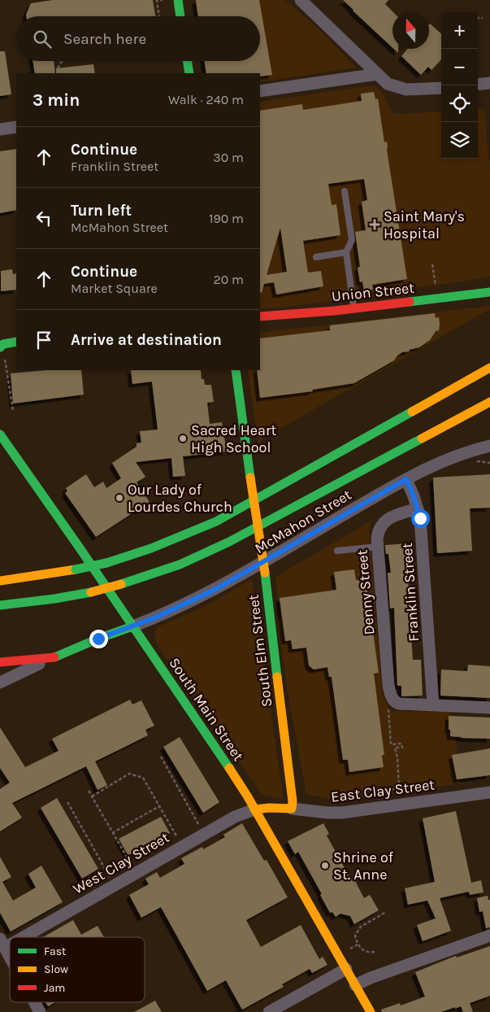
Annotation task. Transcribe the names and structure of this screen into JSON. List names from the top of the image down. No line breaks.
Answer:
{"streets":{"main road":["Union Street","South Elm Street","South Main Street","East Clay Street"],"street":["McMahon Street","Denny Street","Franklin Street","West Clay Street"]},"crossings":[["McMahon Street","Franklin Street"],["McMahon Street","South Main Street"],["Denny Street","Franklin Street"],["South Elm Street","East Clay Street"],["South Main Street","East Clay Street"],["South Main Street","West Clay Street"],["East Clay Street","West Clay Street"]],"places":{"health":["Saint Mary's Hospital"],"other":["Sacred Heart High School","Our Lady of Lourdes Church","Shrine of St. Anne"]},"legend":["Fast","Slow","Jam"],"north":"top","page":{"map_buttons":["+","−"],"search":"Search here","heading":["3 min","Walk · 240 m"],"list":[["Continue","Franklin Street","30 m"],["Turn left","McMahon Street","190 m"],["Continue","Market Square","20 m"],"Arrive at destination"]}}
